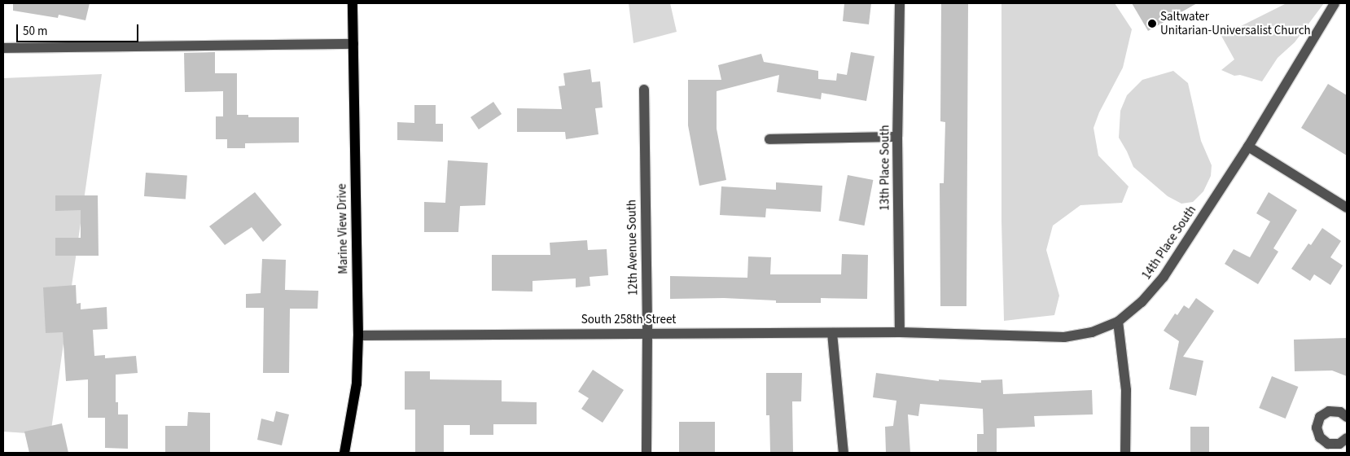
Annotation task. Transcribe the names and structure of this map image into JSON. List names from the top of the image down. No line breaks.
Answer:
{"streets":{"main road":["Marine View Drive"],"street":["13th Place South","14th Place South","12th Avenue South","South 258th Street"]},"crossings":[["13th Place South","14th Place South"],["13th Place South","South 258th Street"],["Marine View Drive","South 258th Street"],["14th Place South","South 258th Street"],["12th Avenue South","South 258th Street"]],"places":["Saltwater Unitarian-Universalist Church"],"scale_bar":"50 m"}
